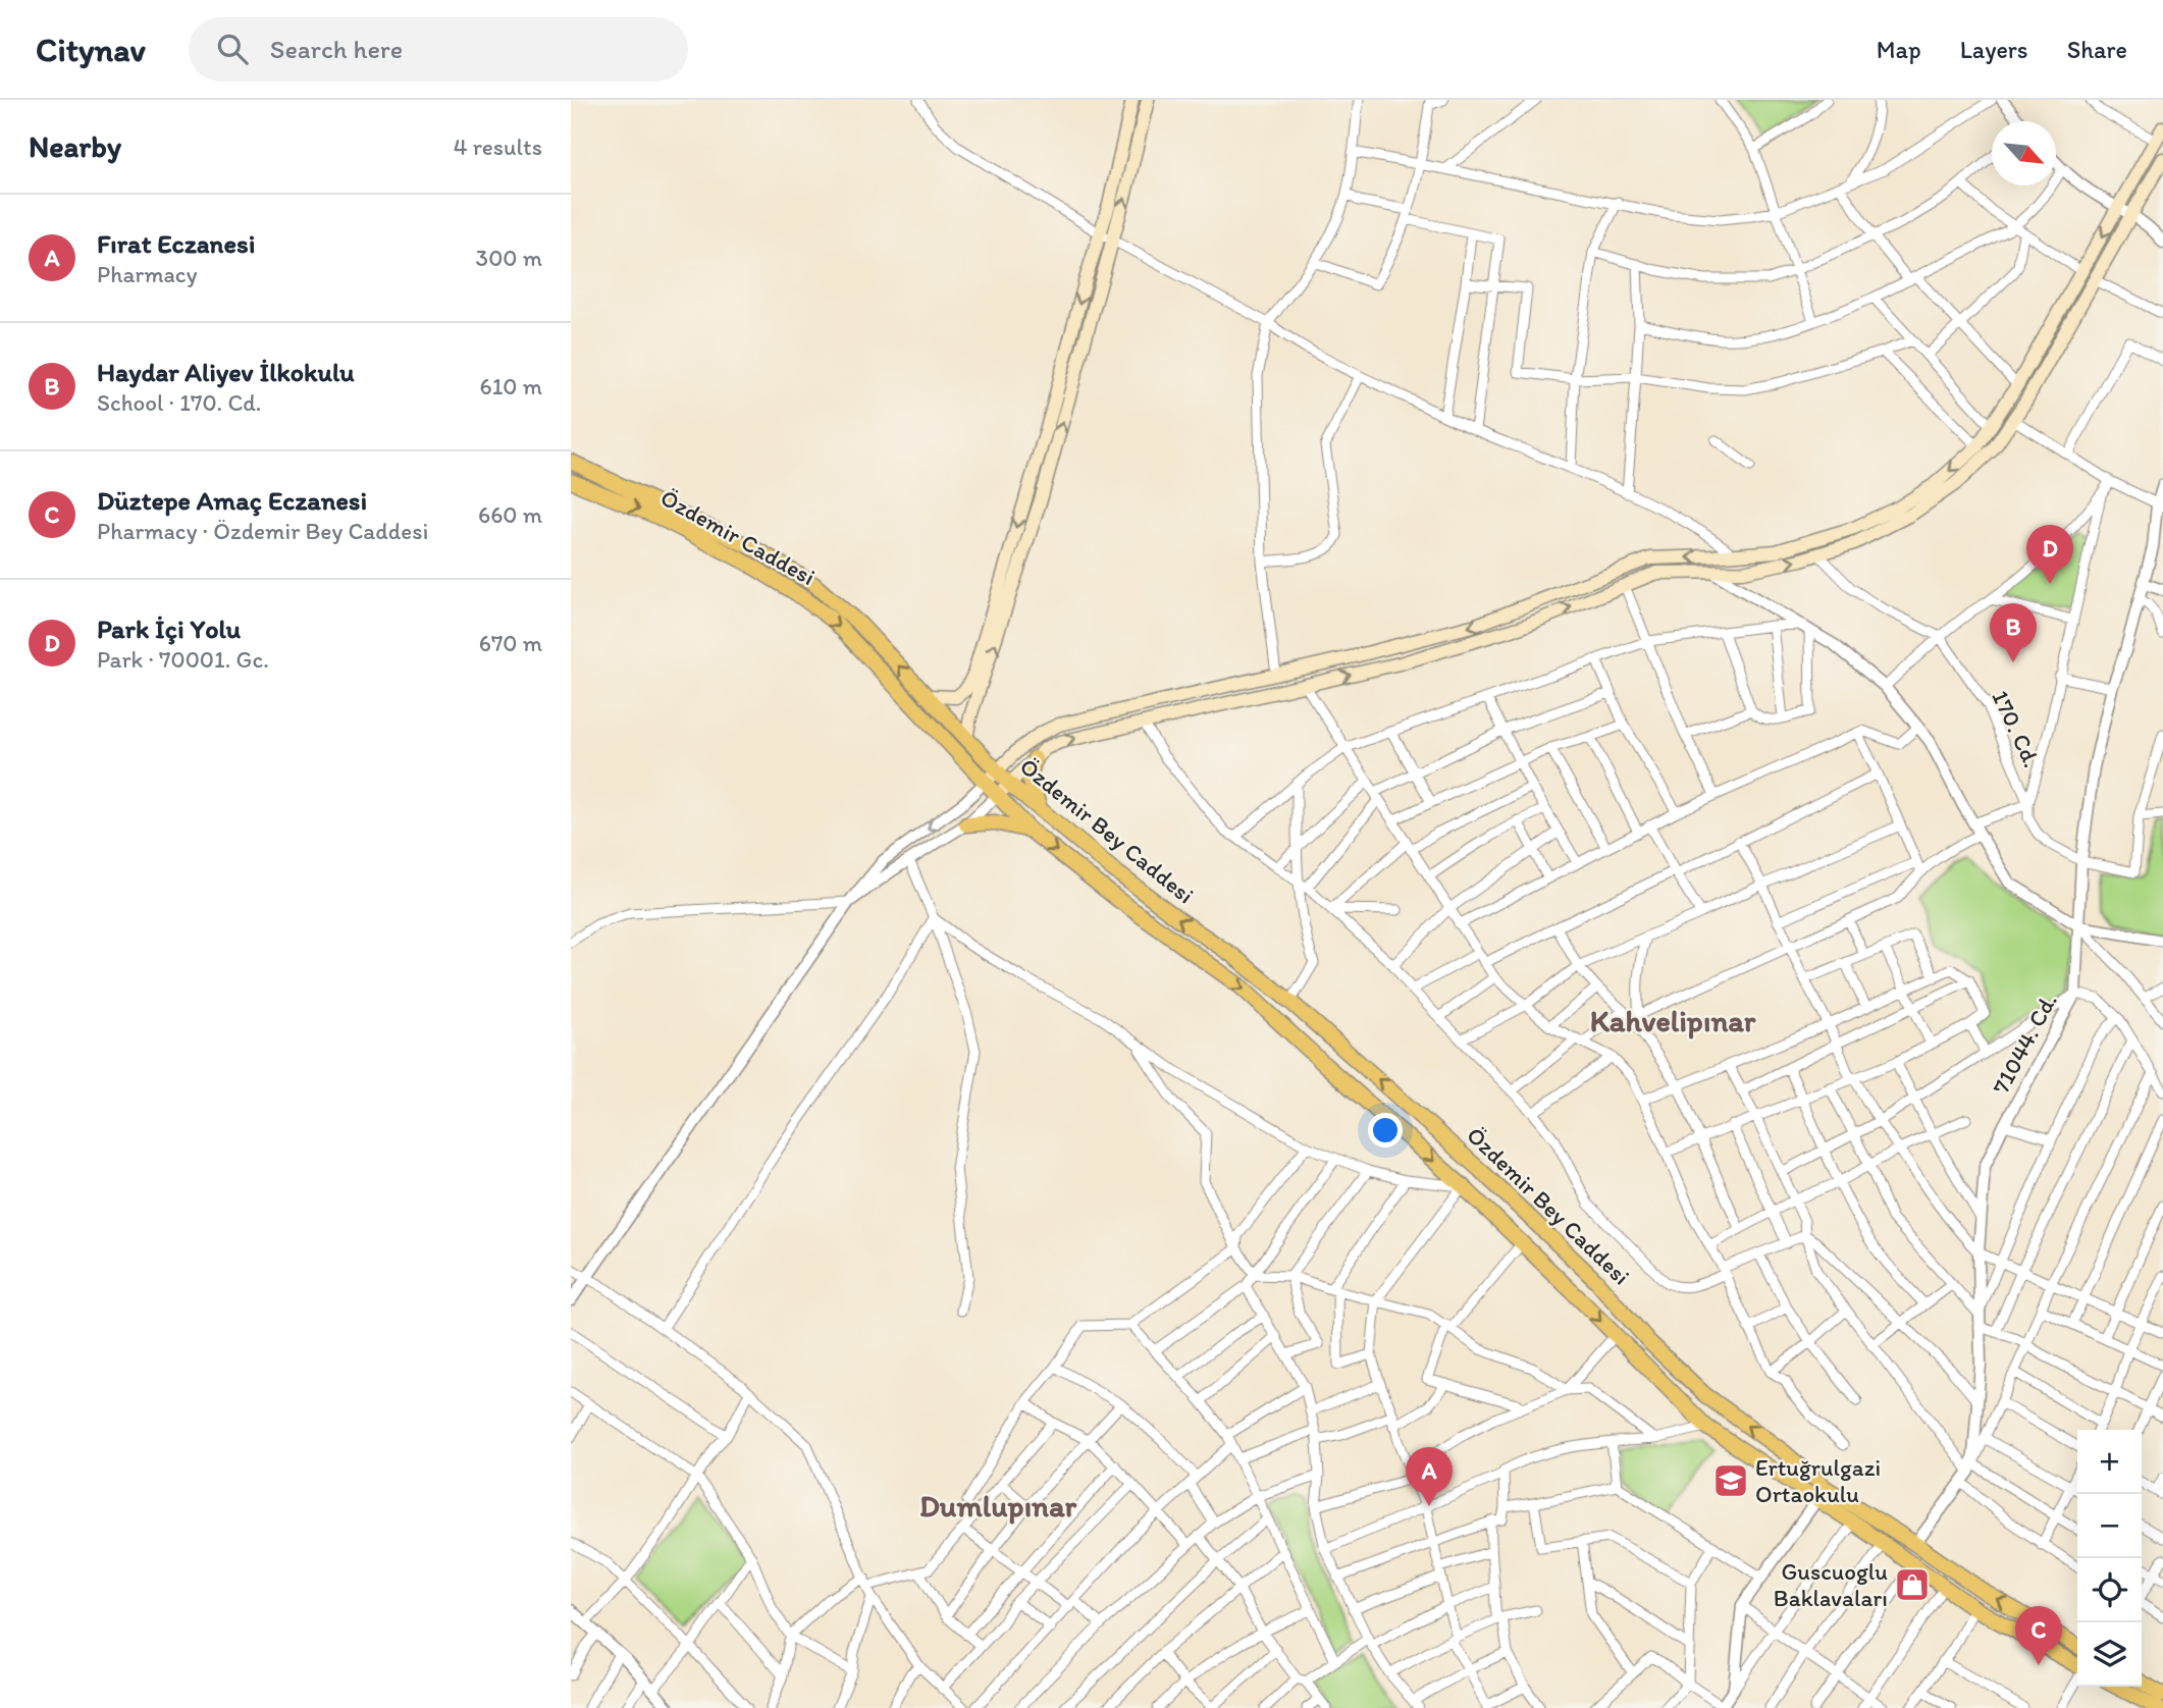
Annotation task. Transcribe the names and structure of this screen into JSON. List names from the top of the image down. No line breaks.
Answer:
{"streets":{"main road":["Özdemir Caddesi","Özdemir Bey Caddesi"],"street":["170. Cd.","71044. Cd."]},"crossings":[["Özdemir Caddesi","Özdemir Bey Caddesi"],["170. Cd.","71044. Cd."],["Özdemir Bey Caddesi","71044. Cd."]],"one_way":["Özdemir Bey Caddesi"],"districts":["Kahvelipınar","Dumlupınar"],"places":{"school or university":["Ertuğrulgazi Ortaokulu"],"shop":["Guscuoglu Baklavaları"]},"north":"bottom right","page":{"header":"Citynav","search":"Search here","nav":["Map","Layers","Share"],"heading":["Nearby","4 results"],"list":[{"mark":"A","name":"Fırat Eczanesi","note":"Pharmacy","value":"300 m"},{"mark":"B","name":"Haydar Aliyev İlkokulu","note":"School · 170. Cd.","value":"610 m"},{"mark":"C","name":"Düztepe Amaç Eczanesi","note":"Pharmacy · Özdemir Bey Caddesi","value":"660 m"},{"mark":"D","name":"Park İçi Yolu","note":"Park · 70001. Gc.","value":"670 m"}],"pins":["D","B","A","C"],"map_buttons":["+","−"]}}
